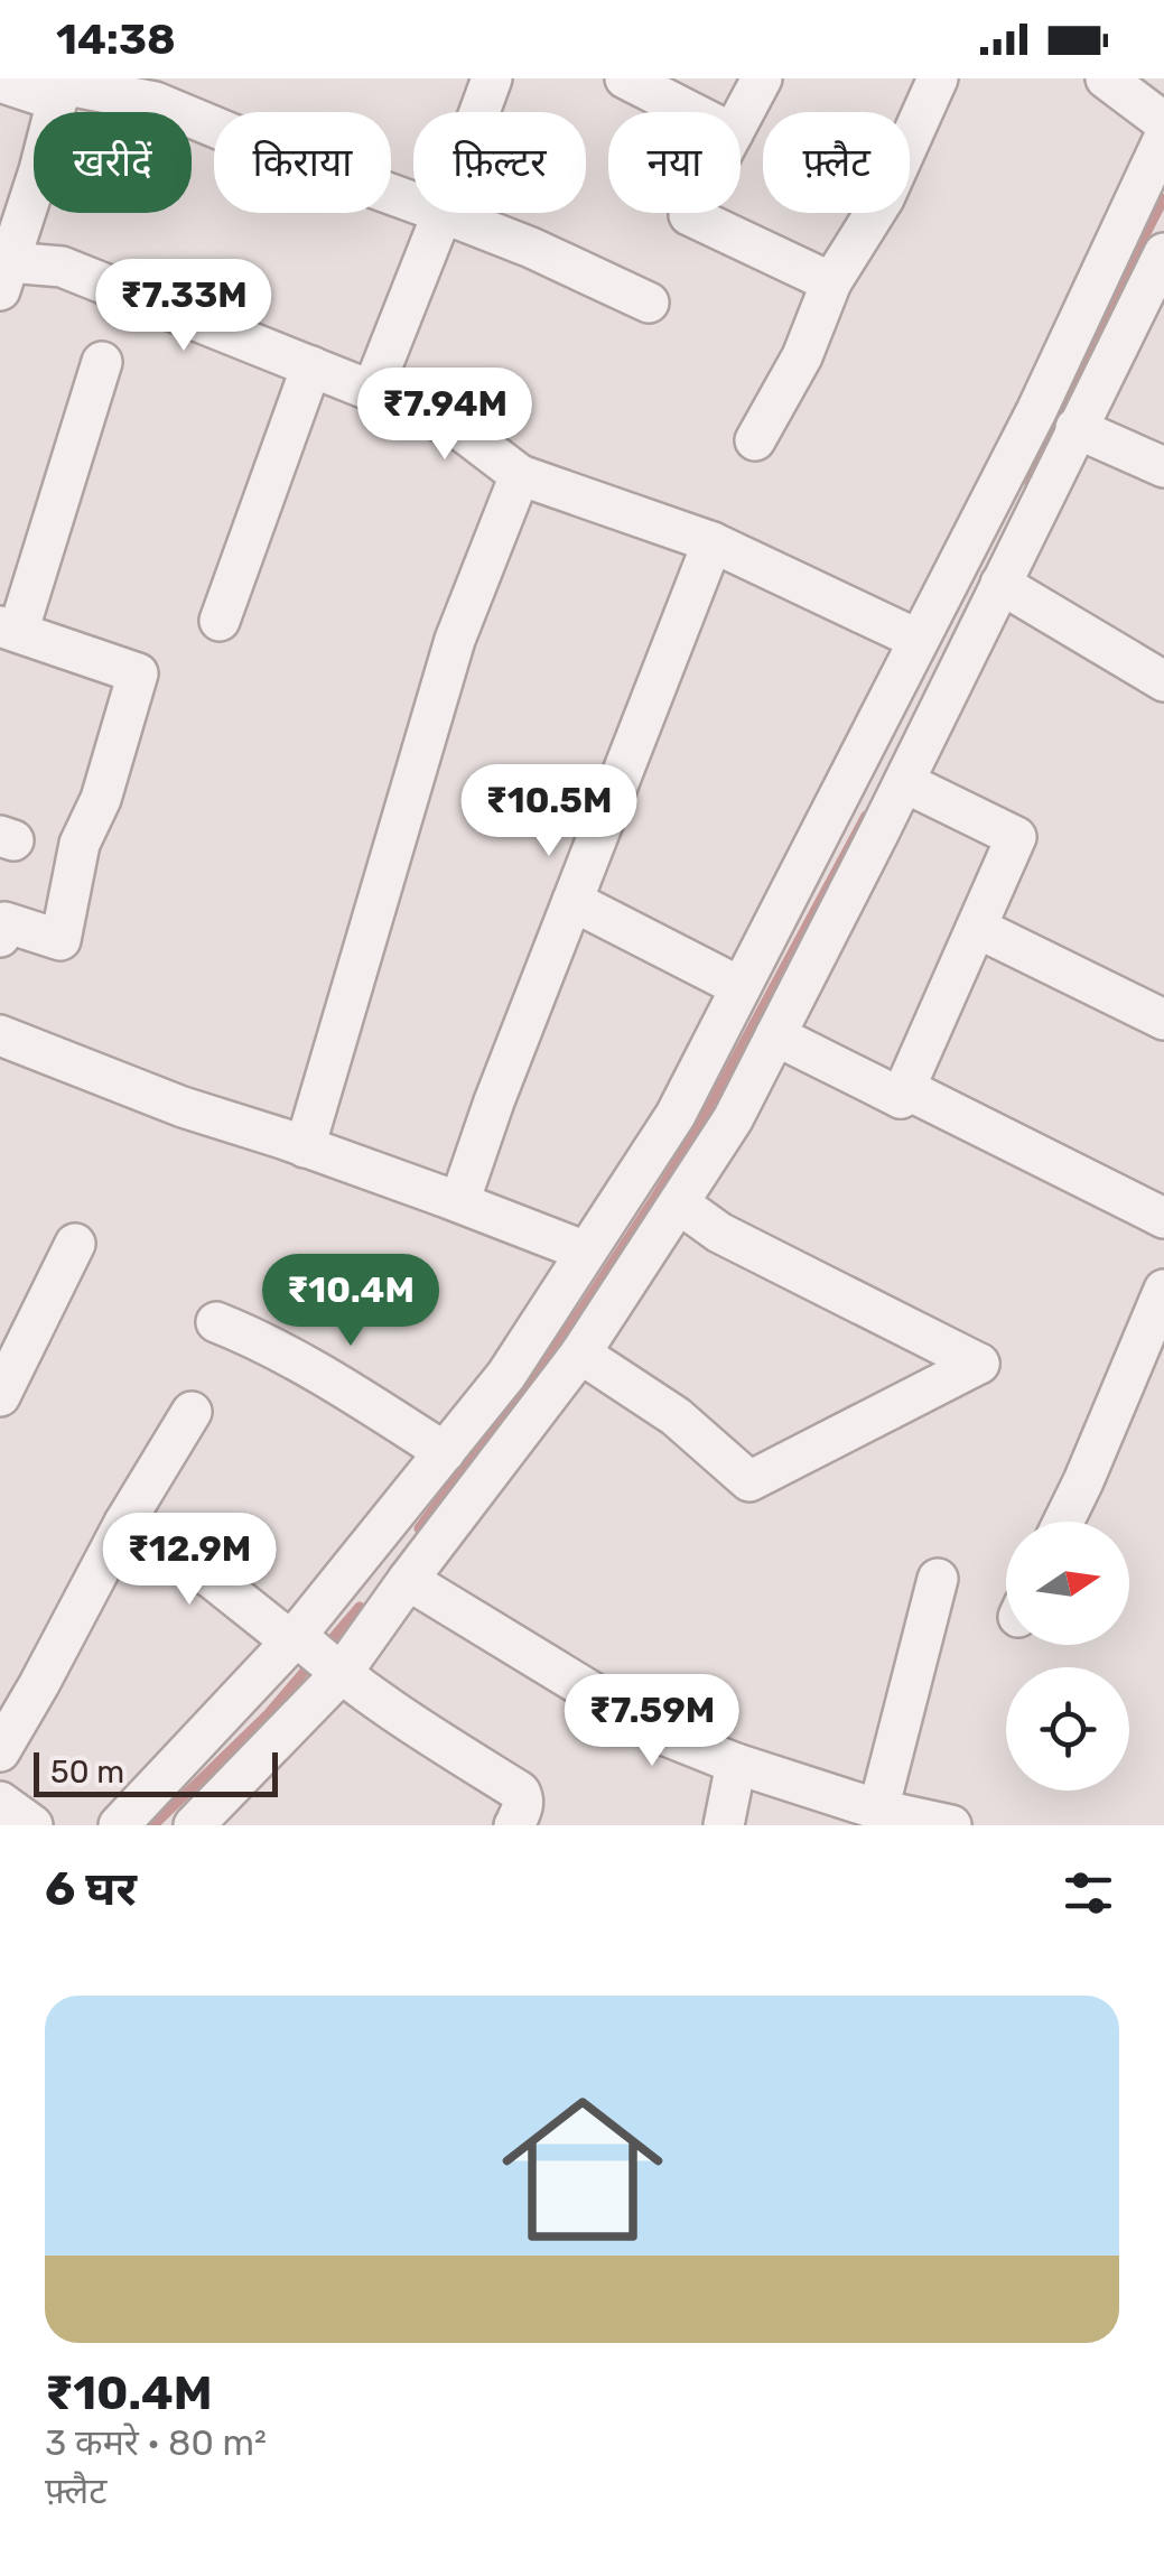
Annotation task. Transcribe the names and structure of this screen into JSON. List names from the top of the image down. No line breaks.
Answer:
{"scale_bar":"50 m","north":"right","page":{"status":"14:38","chip":["खरीदें","किराया","फ़िल्टर","नया","फ़्लैट"],"price":["₹7.33M","₹7.94M","₹10.5M","₹10.4M","₹12.9M","₹7.59M"],"scale":"50 m","heading":"6 घर","list":[{"name":"₹10.4M","note":"3 कमरे · 80 m² · फ़्लैट"}]}}
